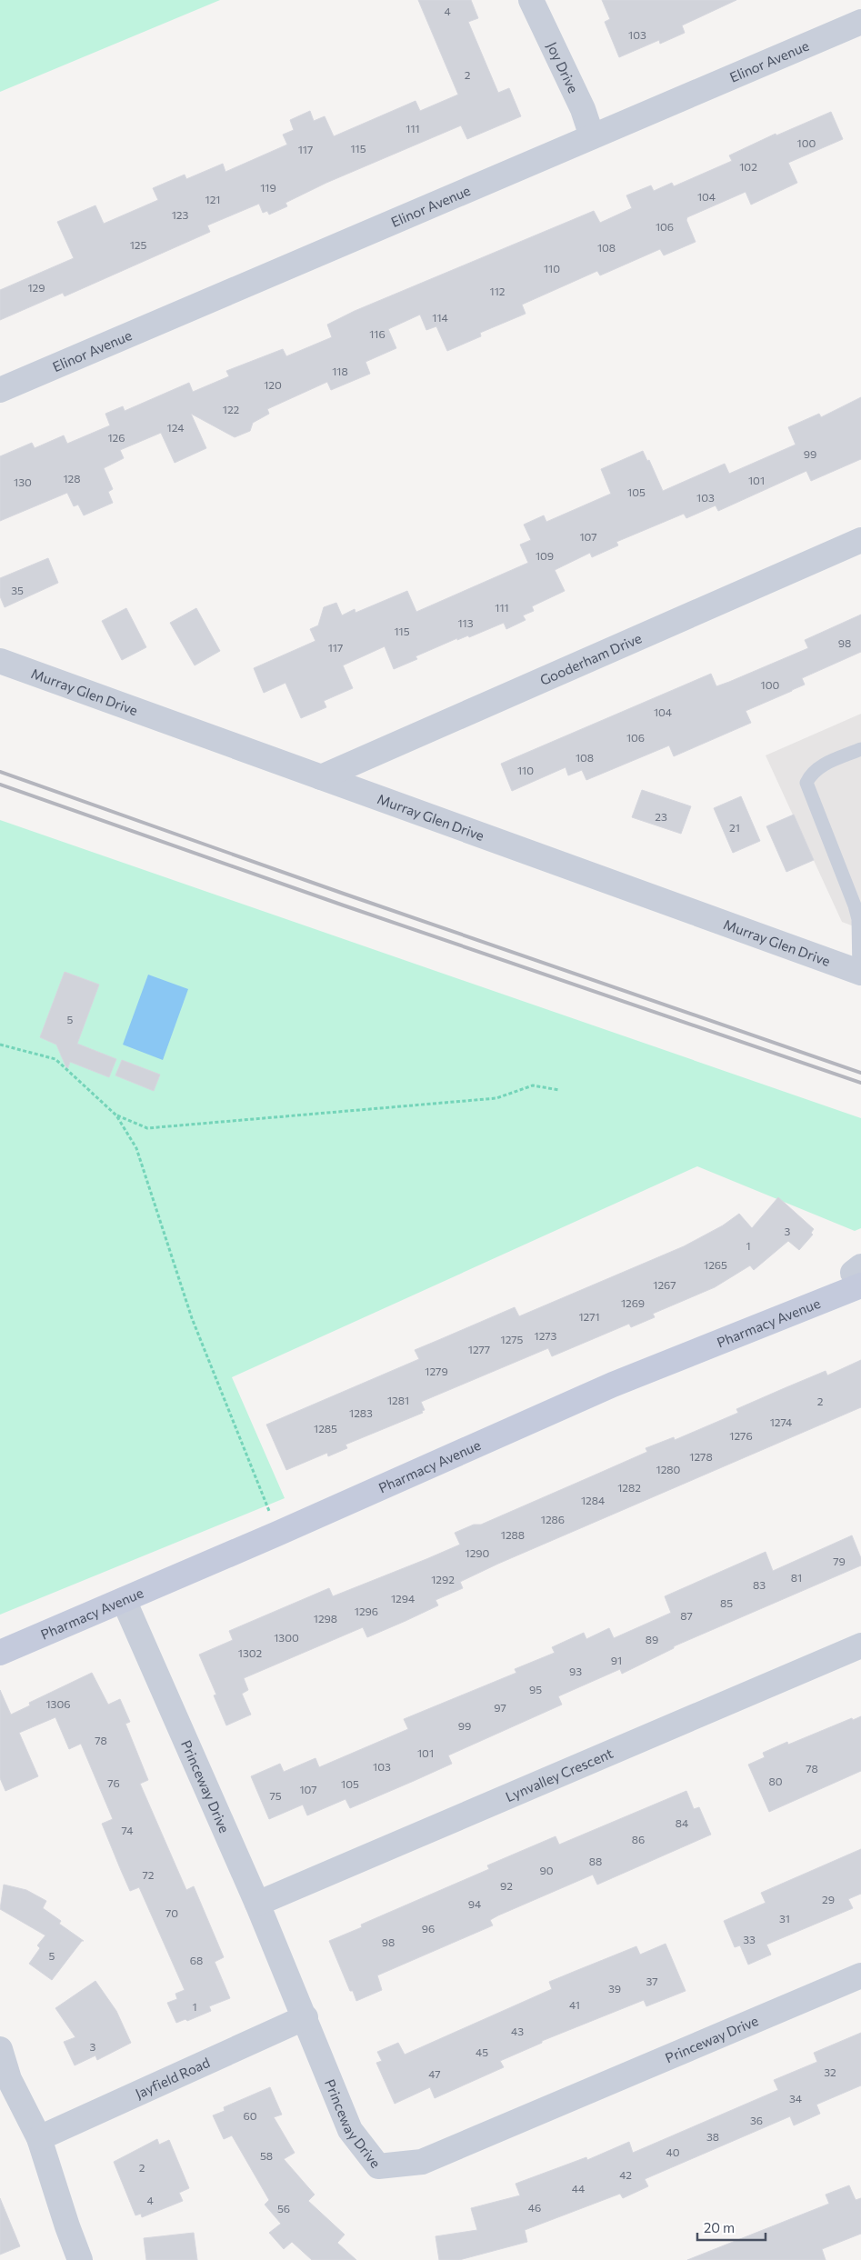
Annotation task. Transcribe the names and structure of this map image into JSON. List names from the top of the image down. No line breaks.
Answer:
{"streets":{"street":["Elinor Avenue","Joy Drive","Gooderham Drive","Murray Glen Drive","Pharmacy Avenue","Lynvalley Crescent","Princeway Drive","Jayfield Road"]},"crossings":[["Elinor Avenue","Joy Drive"],["Gooderham Drive","Murray Glen Drive"],["Pharmacy Avenue","Princeway Drive"],["Lynvalley Crescent","Princeway Drive"],["Princeway Drive","Jayfield Road"]],"house_numbers":["4","103","2","111","100","115","117","102","119","104","121","123","106","125","108","110","129","112","114","116","118","120","122","124","126","99","128","101","130","105","103","107","109","35","111","113","115","98","117","100","104","106","108","110","23","21","5","3","1","1265","1267","1269","1271","1273","1275","1277","1279","1281","2","1283","1274","1285","1276","1278","1280","1282","1284","1286","1288","1290","79","81","1292","83","1294","85","1296","87","1298","1300","89","1302","91","93","95","1306","97","99","78","101","103","78","80","76","105","107","75","84","74","86","88","90","72","92","29","94","70","31","96","33","98","5","68","37","39","41","1","43","3","45","32","47","34","60","36","38","40","58","2","42","44","4","46","56"],"scale_bar":"20 m"}
